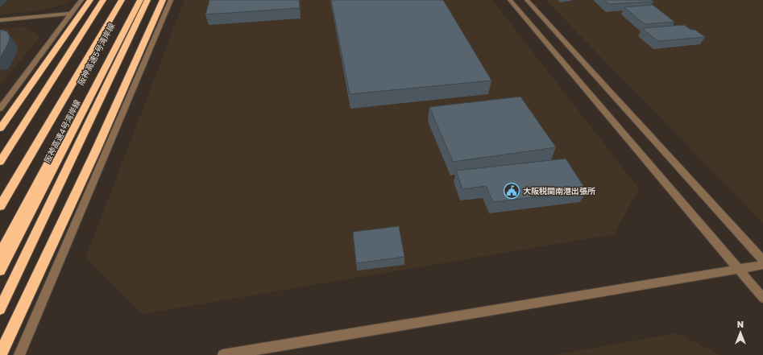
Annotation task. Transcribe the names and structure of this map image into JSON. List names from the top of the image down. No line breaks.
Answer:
{"streets":{"highway":["阪神高速5号湾岸線","阪神高速4号湾岸線"]},"places":{"public building":["大阪税関南港出張所"]},"north":"top"}
